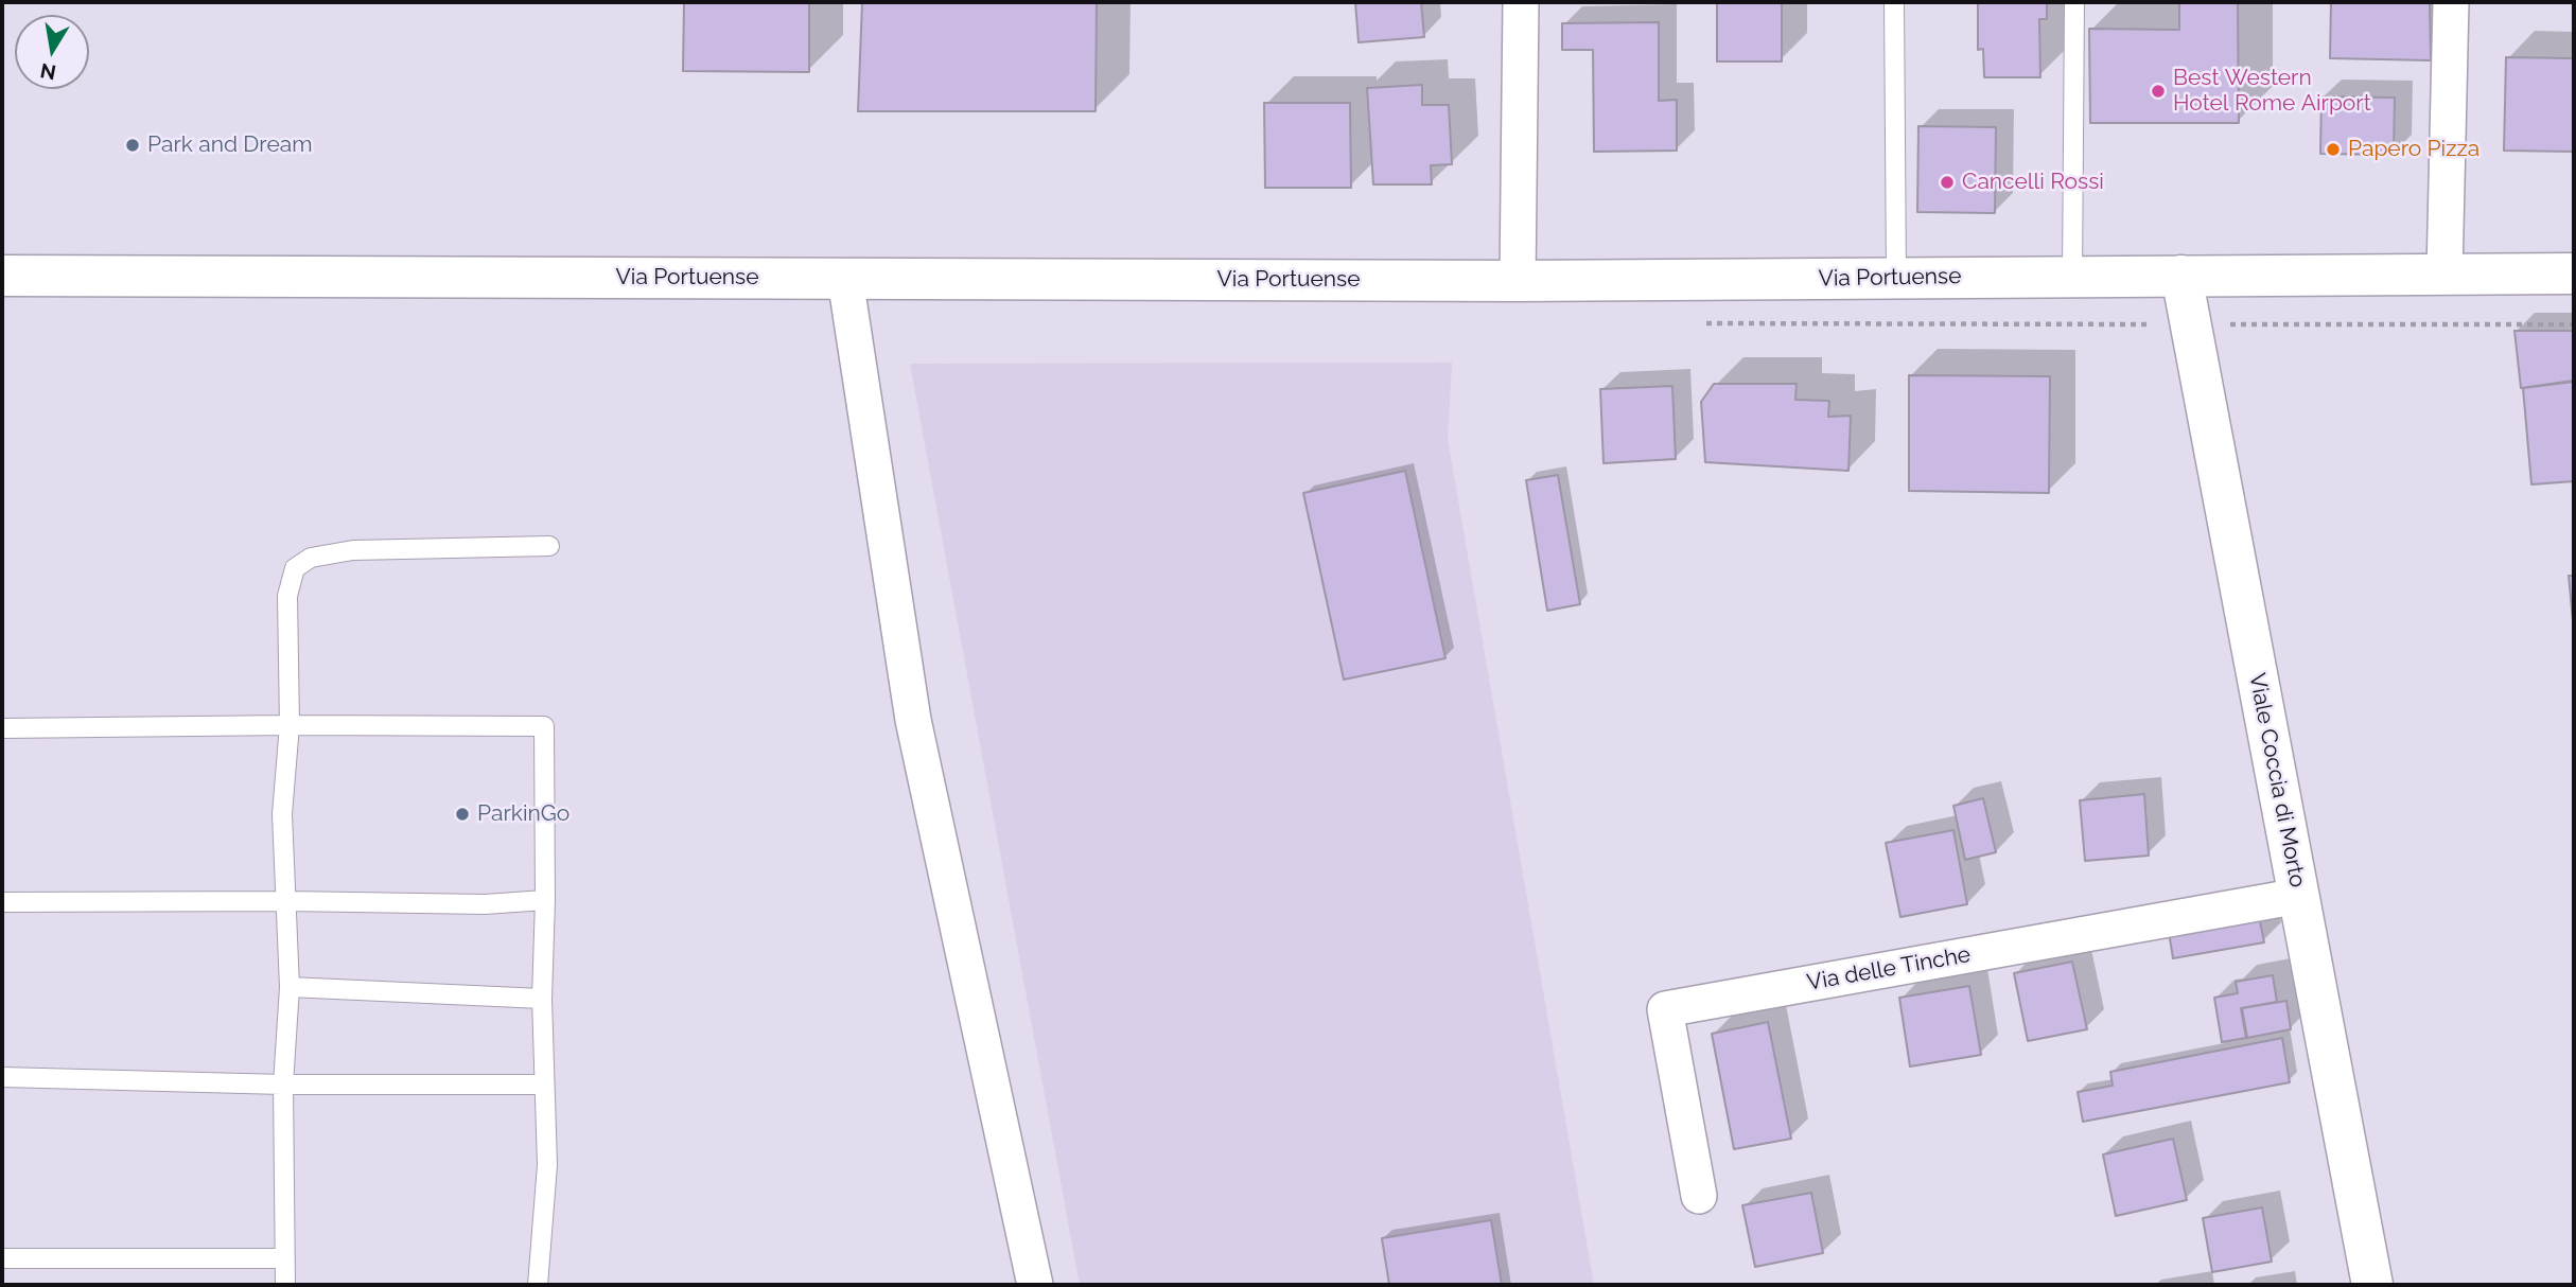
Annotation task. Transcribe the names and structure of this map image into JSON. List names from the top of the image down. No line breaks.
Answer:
{"streets":{"street":["Via Portuense","Viale Coccia di Morto","Via delle Tinche"]},"crossings":[["Via Portuense","Viale Coccia di Morto"],["Viale Coccia di Morto","Via delle Tinche"]],"places":["Best Western Hotel Rome Airport","Park and Dream","Papero Pizza","Cancelli Rossi","ParkinGo"],"north":"bottom"}
